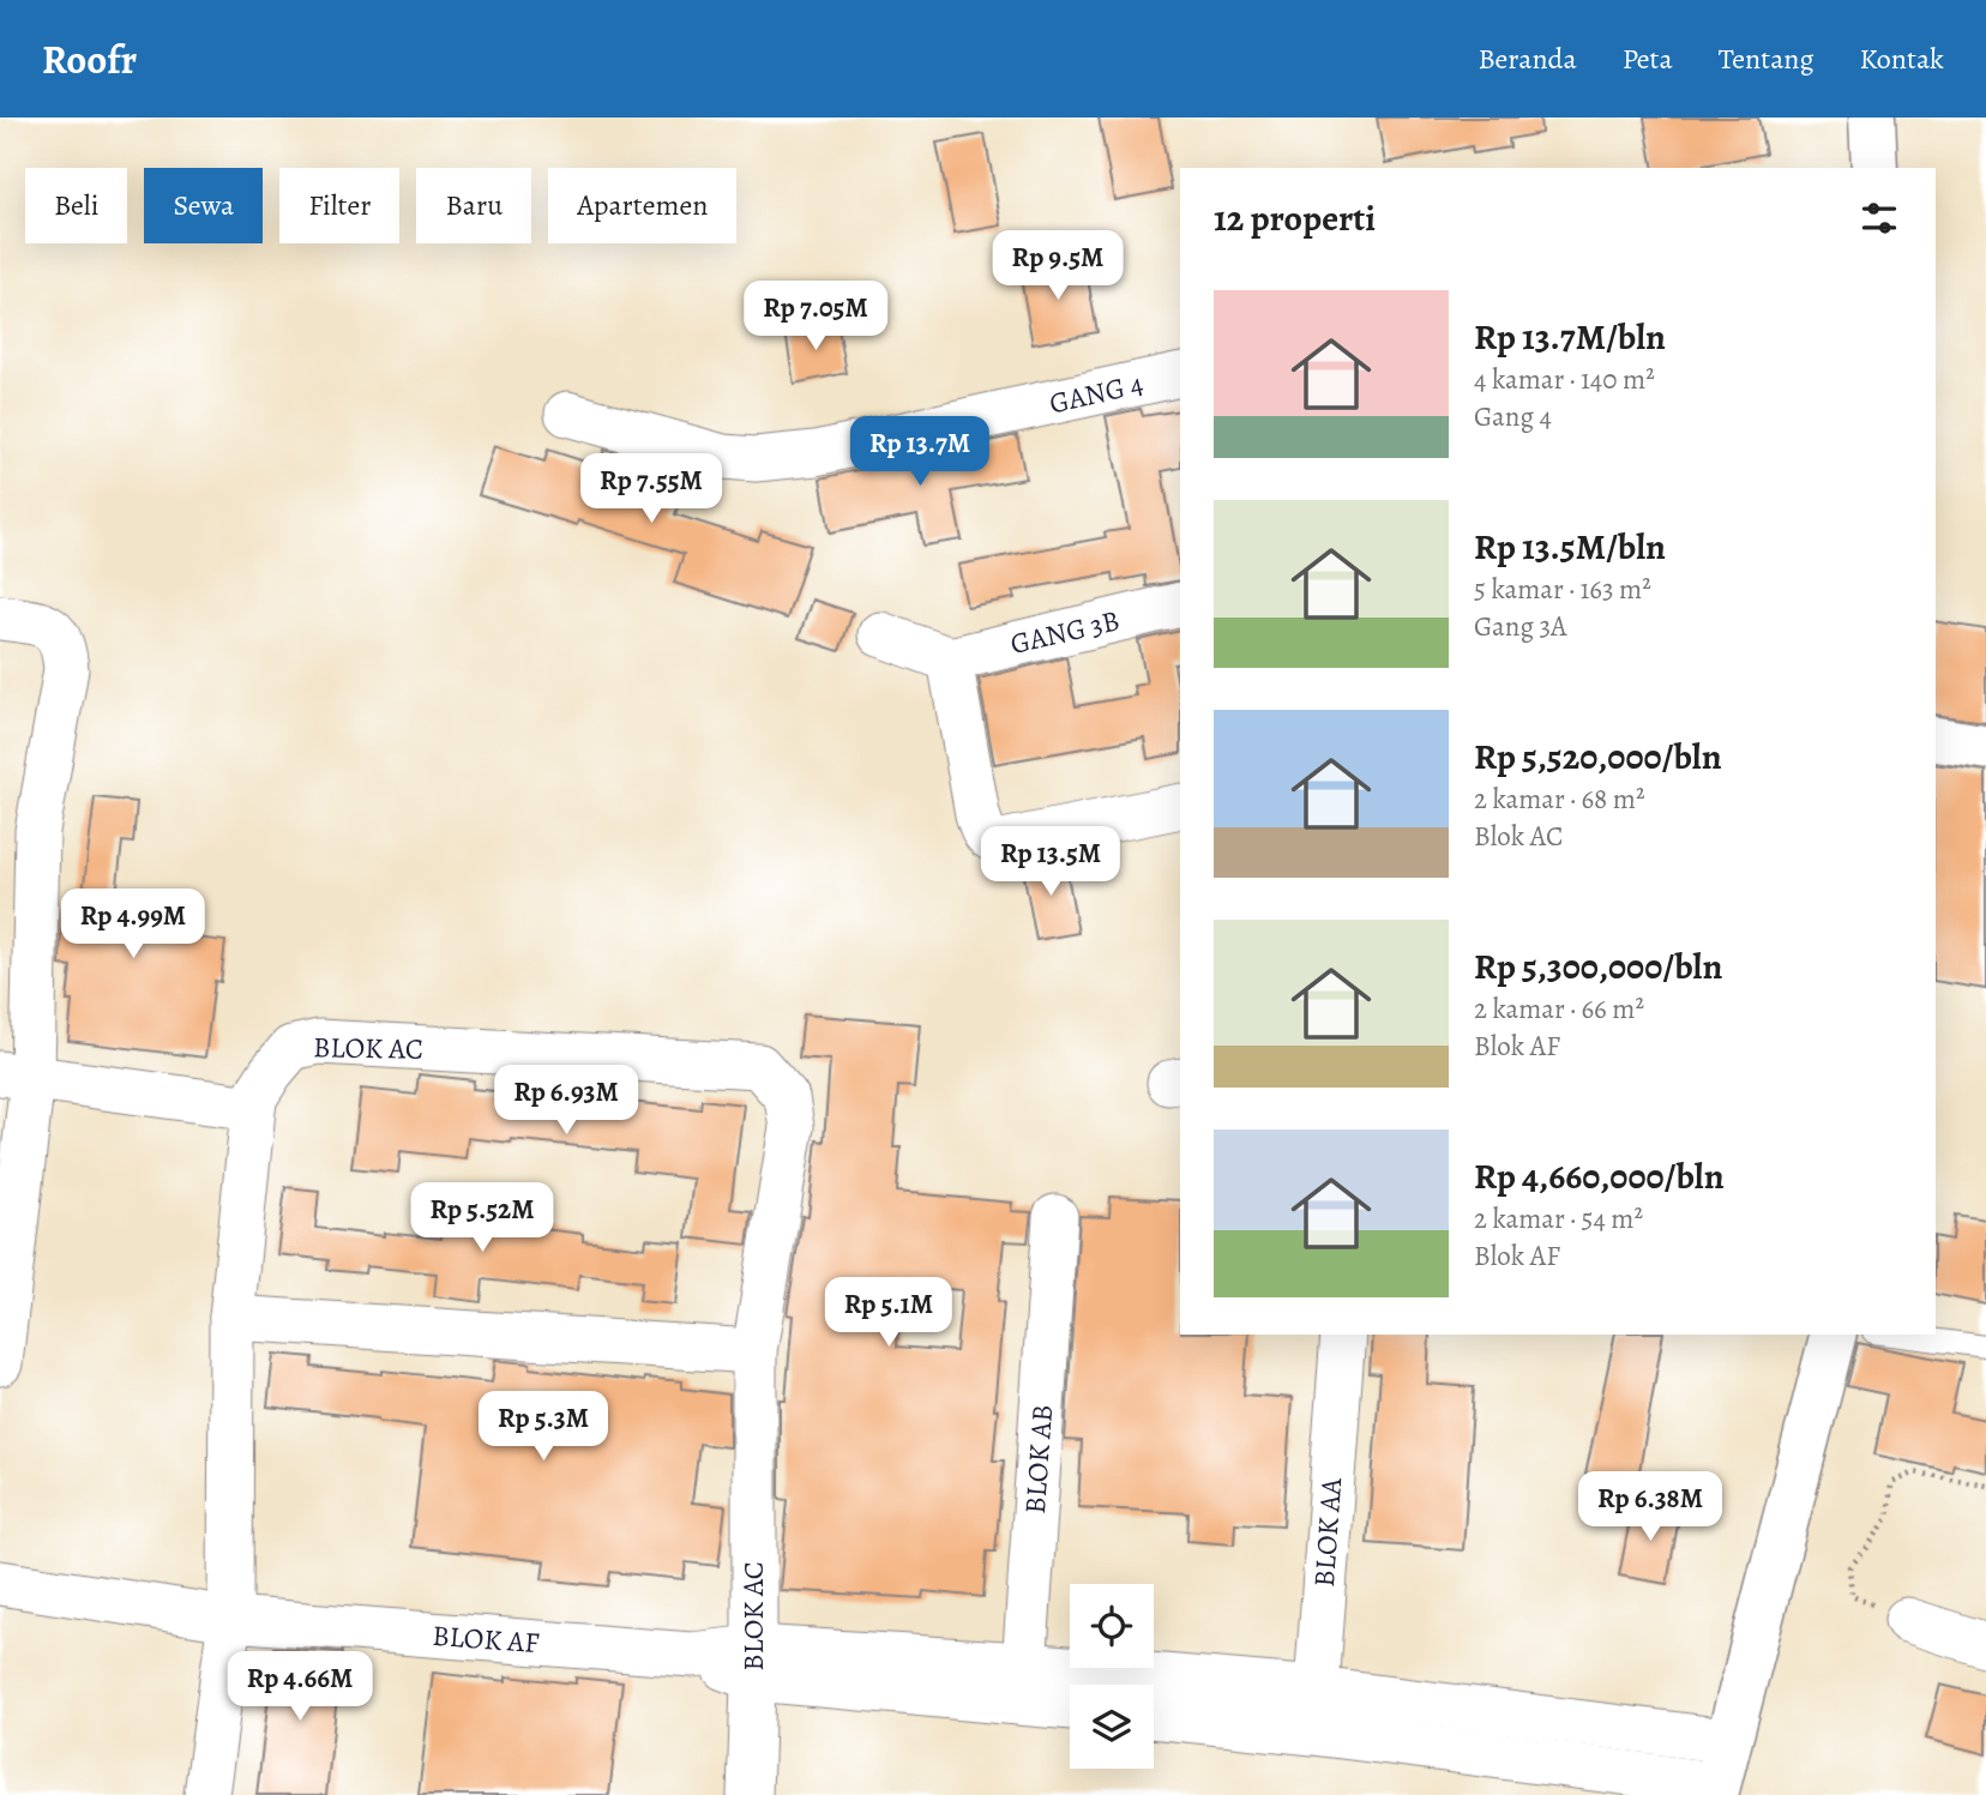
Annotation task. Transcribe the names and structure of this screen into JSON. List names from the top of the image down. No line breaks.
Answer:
{"streets":{"street":["GANG 4","GANG 3B","BLOK AC","BLOK AB","BLOK AA","BLOK AF"]},"crossings":[["BLOK AC","BLOK AF"],["BLOK AB","BLOK AF"]],"page":{"header":"Roofr","nav":["Beranda","Peta","Tentang","Kontak"],"chip":["Beli","Sewa","Filter","Baru","Apartemen"],"heading":"12 properti","price":["Rp 9.5M","Rp 7.05M","Rp 13.7M","Rp 7.55M","Rp 13.5M","Rp 4.99M","Rp 6.93M","Rp 5.52M","Rp 5.1M","Rp 5.3M","Rp 6.38M","Rp 4.66M"],"list":[{"name":"Rp 13.7M/bln","note":"4 kamar · 140 m² · Gang 4"},{"name":"Rp 13.5M/bln","note":"5 kamar · 163 m² · Gang 3A"},{"name":"Rp 5,520,000/bln","note":"2 kamar · 68 m² · Blok AC"},{"name":"Rp 5,300,000/bln","note":"2 kamar · 66 m² · Blok AF"},{"name":"Rp 4,660,000/bln","note":"2 kamar · 54 m² · Blok AF"}]}}
